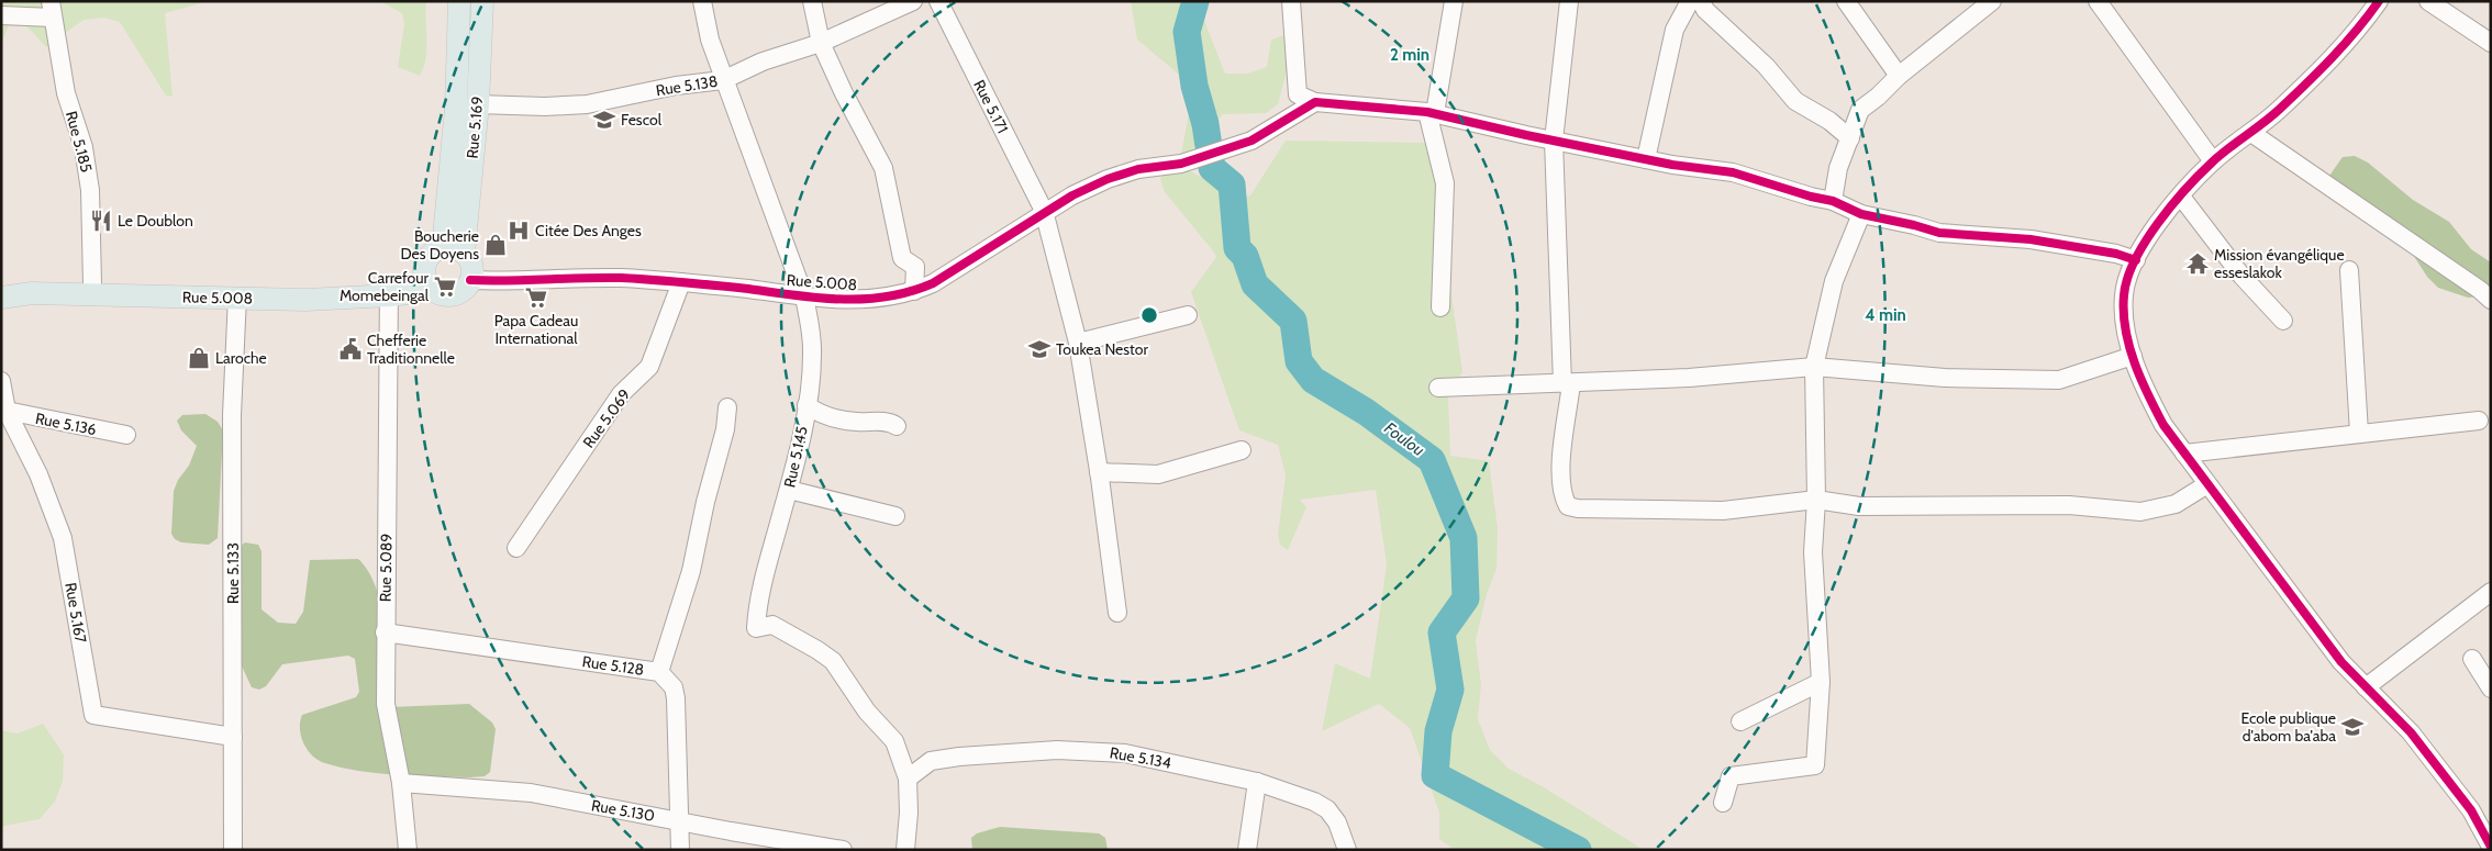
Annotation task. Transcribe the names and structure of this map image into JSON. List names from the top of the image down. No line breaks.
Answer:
{"streets":{"main road":["Rue 5.169","Rue 5.008"],"street":["Rue 5.138","Rue 5.171","Rue 5.185","Rue 5.069","Rue 5.136","Rue 5.145","Rue 5.089","Rue 5.133","Rue 5.167","Rue 5.128","Rue 5.134","Rue 5.130"]},"crossings":[["Rue 5.138","Rue 5.169"],["Rue 5.138","Rue 5.145"],["Rue 5.171","Rue 5.008"],["Rue 5.169","Rue 5.008"],["Rue 5.185","Rue 5.008"],["Rue 5.008","Rue 5.069"],["Rue 5.008","Rue 5.145"],["Rue 5.008","Rue 5.089"],["Rue 5.008","Rue 5.133"],["Rue 5.136","Rue 5.167"],["Rue 5.145","Rue 5.134"],["Rue 5.089","Rue 5.128"],["Rue 5.089","Rue 5.130"],["Rue 5.133","Rue 5.167"],["Rue 5.128","Rue 5.130"]],"water":["Foulou"],"places":{"school or university":["Fescol","Toukea Nestor","Ecole publique d'abom ba'aba"],"restaurant":["Le Doublon"],"hospital":["Citée Des Anges"],"shop":["Boucherie Des Doyens","Laroche"],"temple":["Mission évangélique esseslakok"],"supermarket":["Carrefour Momebeingal","Papa Cadeau International"],"public building":["Chefferie Traditionnelle"]},"rings":["2 min","4 min"]}
